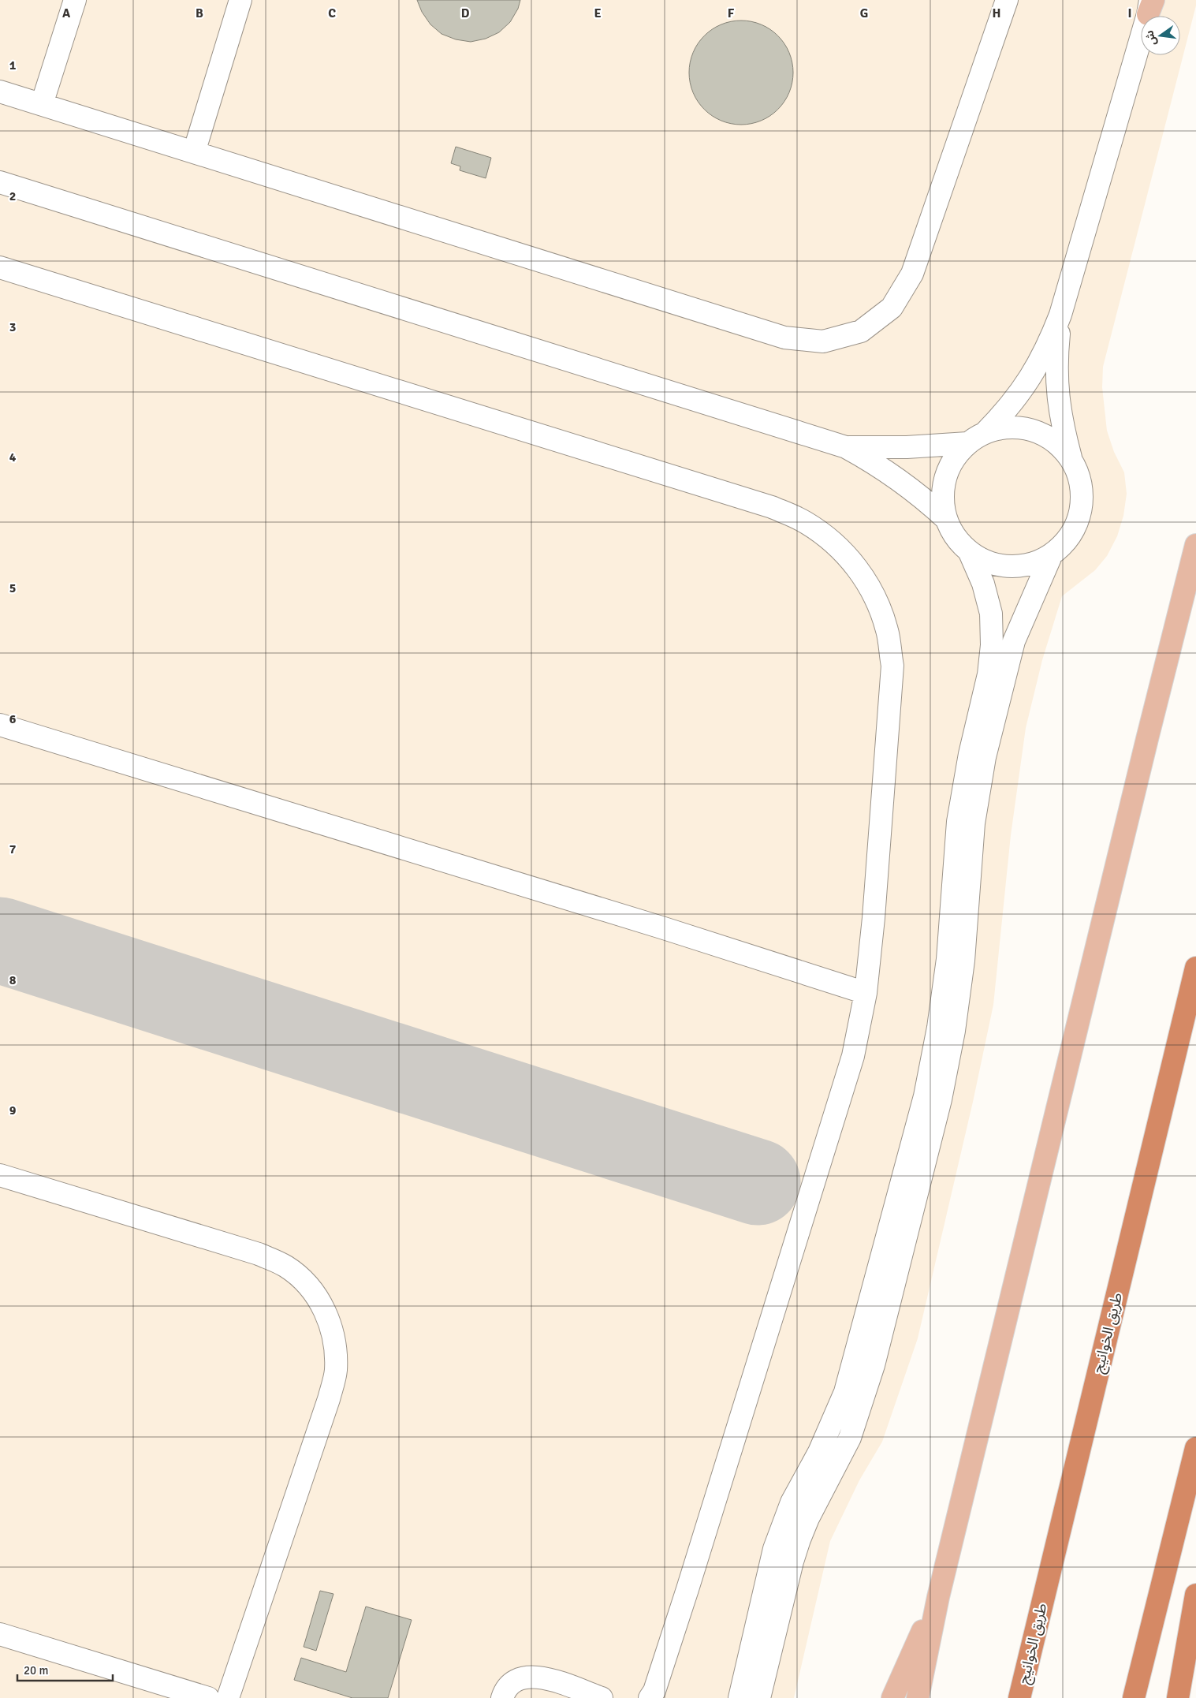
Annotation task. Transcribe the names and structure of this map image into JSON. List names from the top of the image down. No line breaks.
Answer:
{"streets":{"highway":["طريق الخوانيج"]},"scale_bar":"20 m","north":"left","grid":{"columns":["A","B","C","D","E","F","G","H","I"],"rows":["1","2","3","4","5","6","7","8","9"]}}
